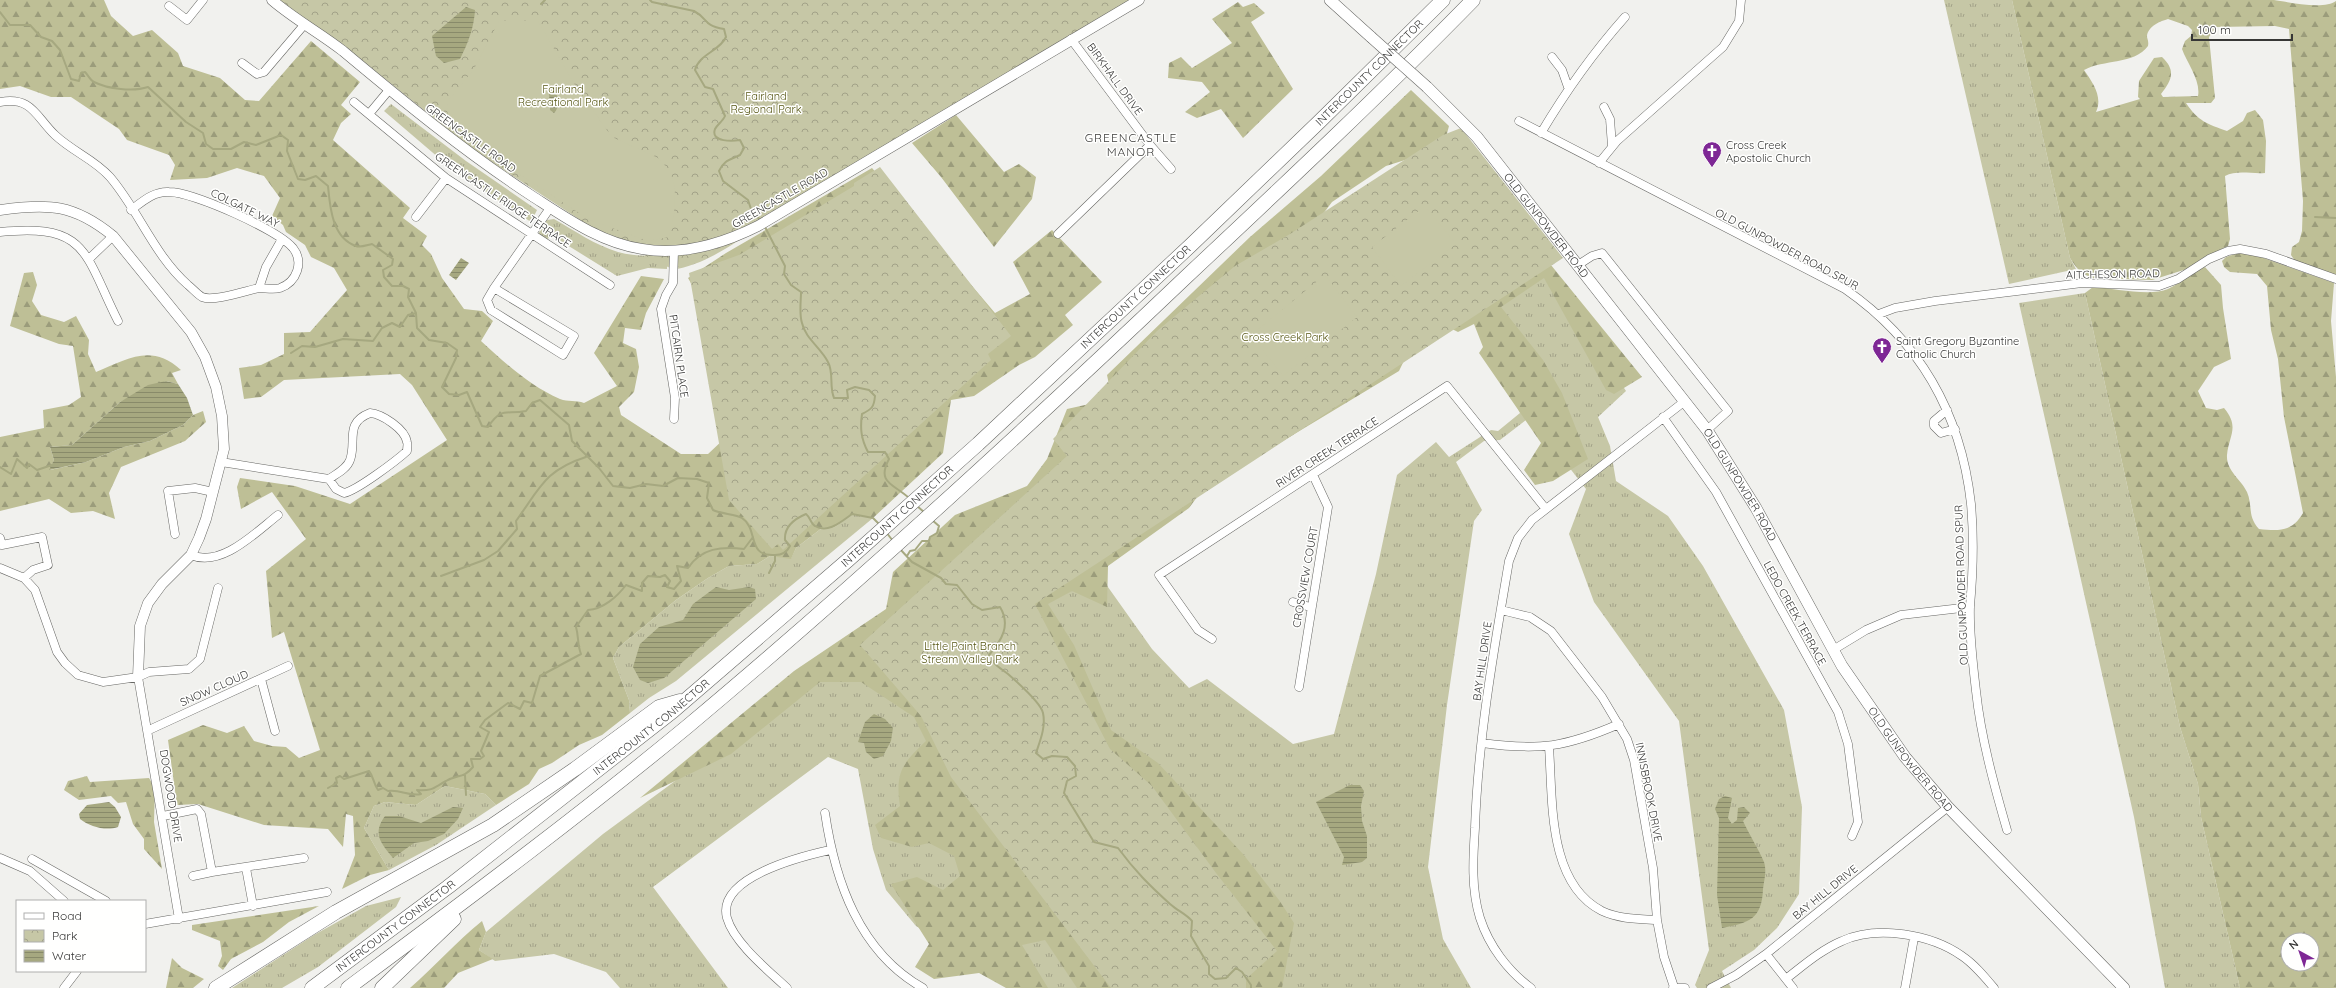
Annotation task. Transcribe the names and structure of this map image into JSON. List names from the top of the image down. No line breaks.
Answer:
{"streets":{"highway":["INTERCOUNTY CONNECTOR"],"main road":["OLD GUNPOWDER ROAD"],"street":["BIRKHALL DRIVE","GREENCASTLE ROAD","GREENCASTLE RIDGE TERRACE","COLGATE WAY","OLD GUNPOWDER ROAD SPUR","AITCHESON ROAD","PITCAIRN PLACE","RIVER CREEK TERRACE","CROSSVIEW COURT","LEDO CREEK TERRACE","BAY HILL DRIVE","SNOW CLOUD","INNISBROOK DRIVE","DOGWOOD DRIVE"]},"crossings":[["BIRKHALL DRIVE","GREENCASTLE ROAD"],["GREENCASTLE ROAD","PITCAIRN PLACE"],["OLD GUNPOWDER ROAD","BAY HILL DRIVE"],["OLD GUNPOWDER ROAD SPUR","AITCHESON ROAD"],["RIVER CREEK TERRACE","CROSSVIEW COURT"],["RIVER CREEK TERRACE","BAY HILL DRIVE"],["LEDO CREEK TERRACE","BAY HILL DRIVE"],["BAY HILL DRIVE","INNISBROOK DRIVE"],["SNOW CLOUD","DOGWOOD DRIVE"]],"districts":["GREENCASTLE MANOR"],"parks":["Fairland Recreational Park","Fairland Regional Park","Cross Creek Park","Little Paint Branch Stream Valley Park"],"places":{"church":["Cross Creek Apostolic Church","Saint Gregory Byzantine Catholic Church"]},"legend":["Road","Park","Water"],"scale_bar":"100 m","north":"top left"}
